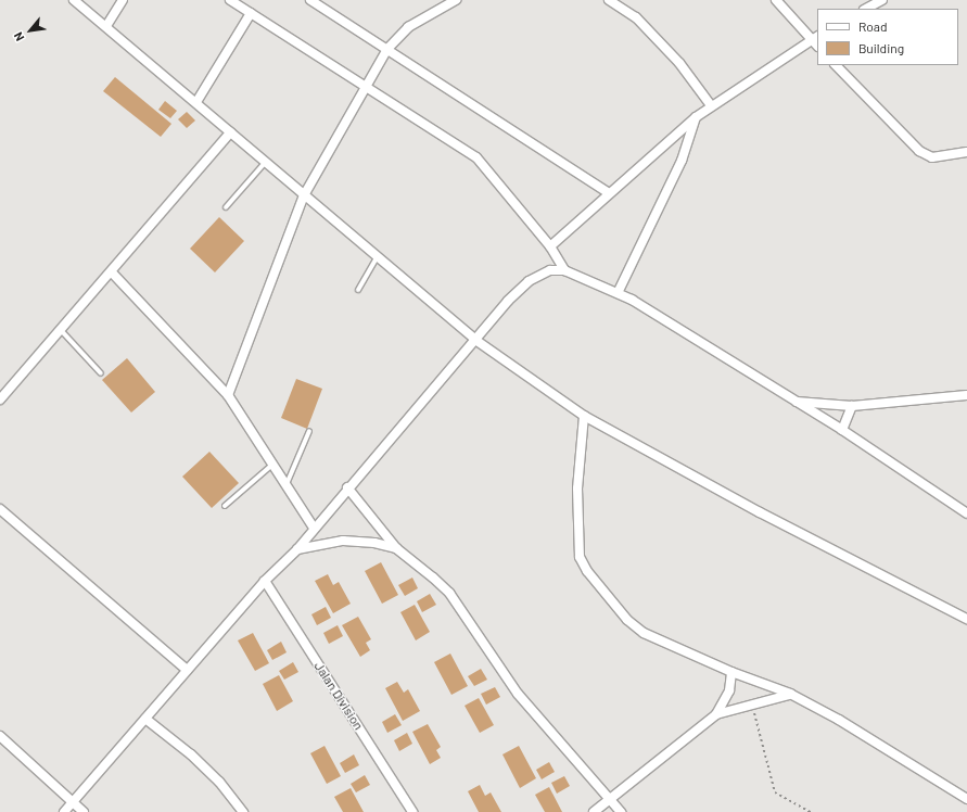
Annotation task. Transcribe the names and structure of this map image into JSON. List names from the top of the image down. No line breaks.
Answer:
{"streets":{"street":["Jalan Division"]},"legend":["Road","Building"],"north":"bottom left"}
